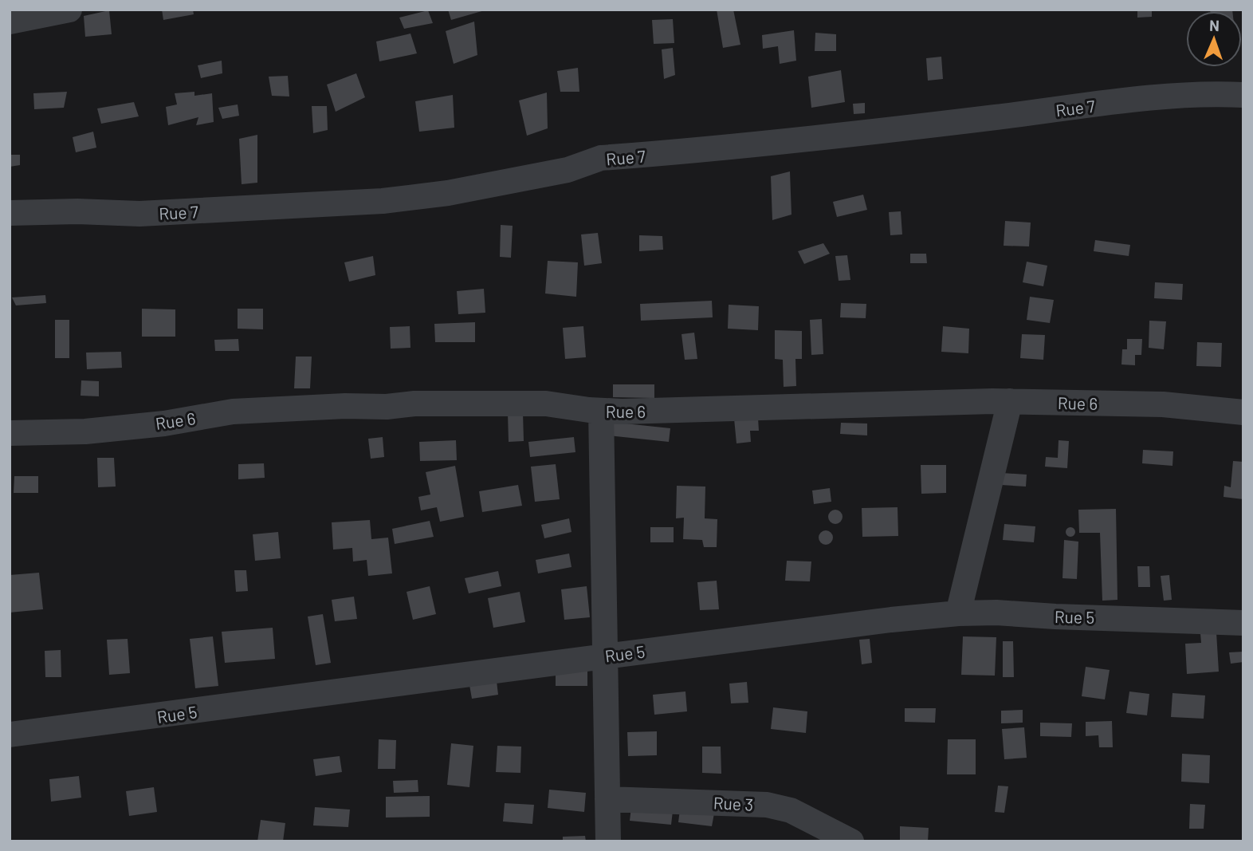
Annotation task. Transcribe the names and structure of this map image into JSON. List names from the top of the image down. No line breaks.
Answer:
{"streets":{"street":["Rue 7","Rue 6","Rue 5","Rue 3"]},"north":"top"}
